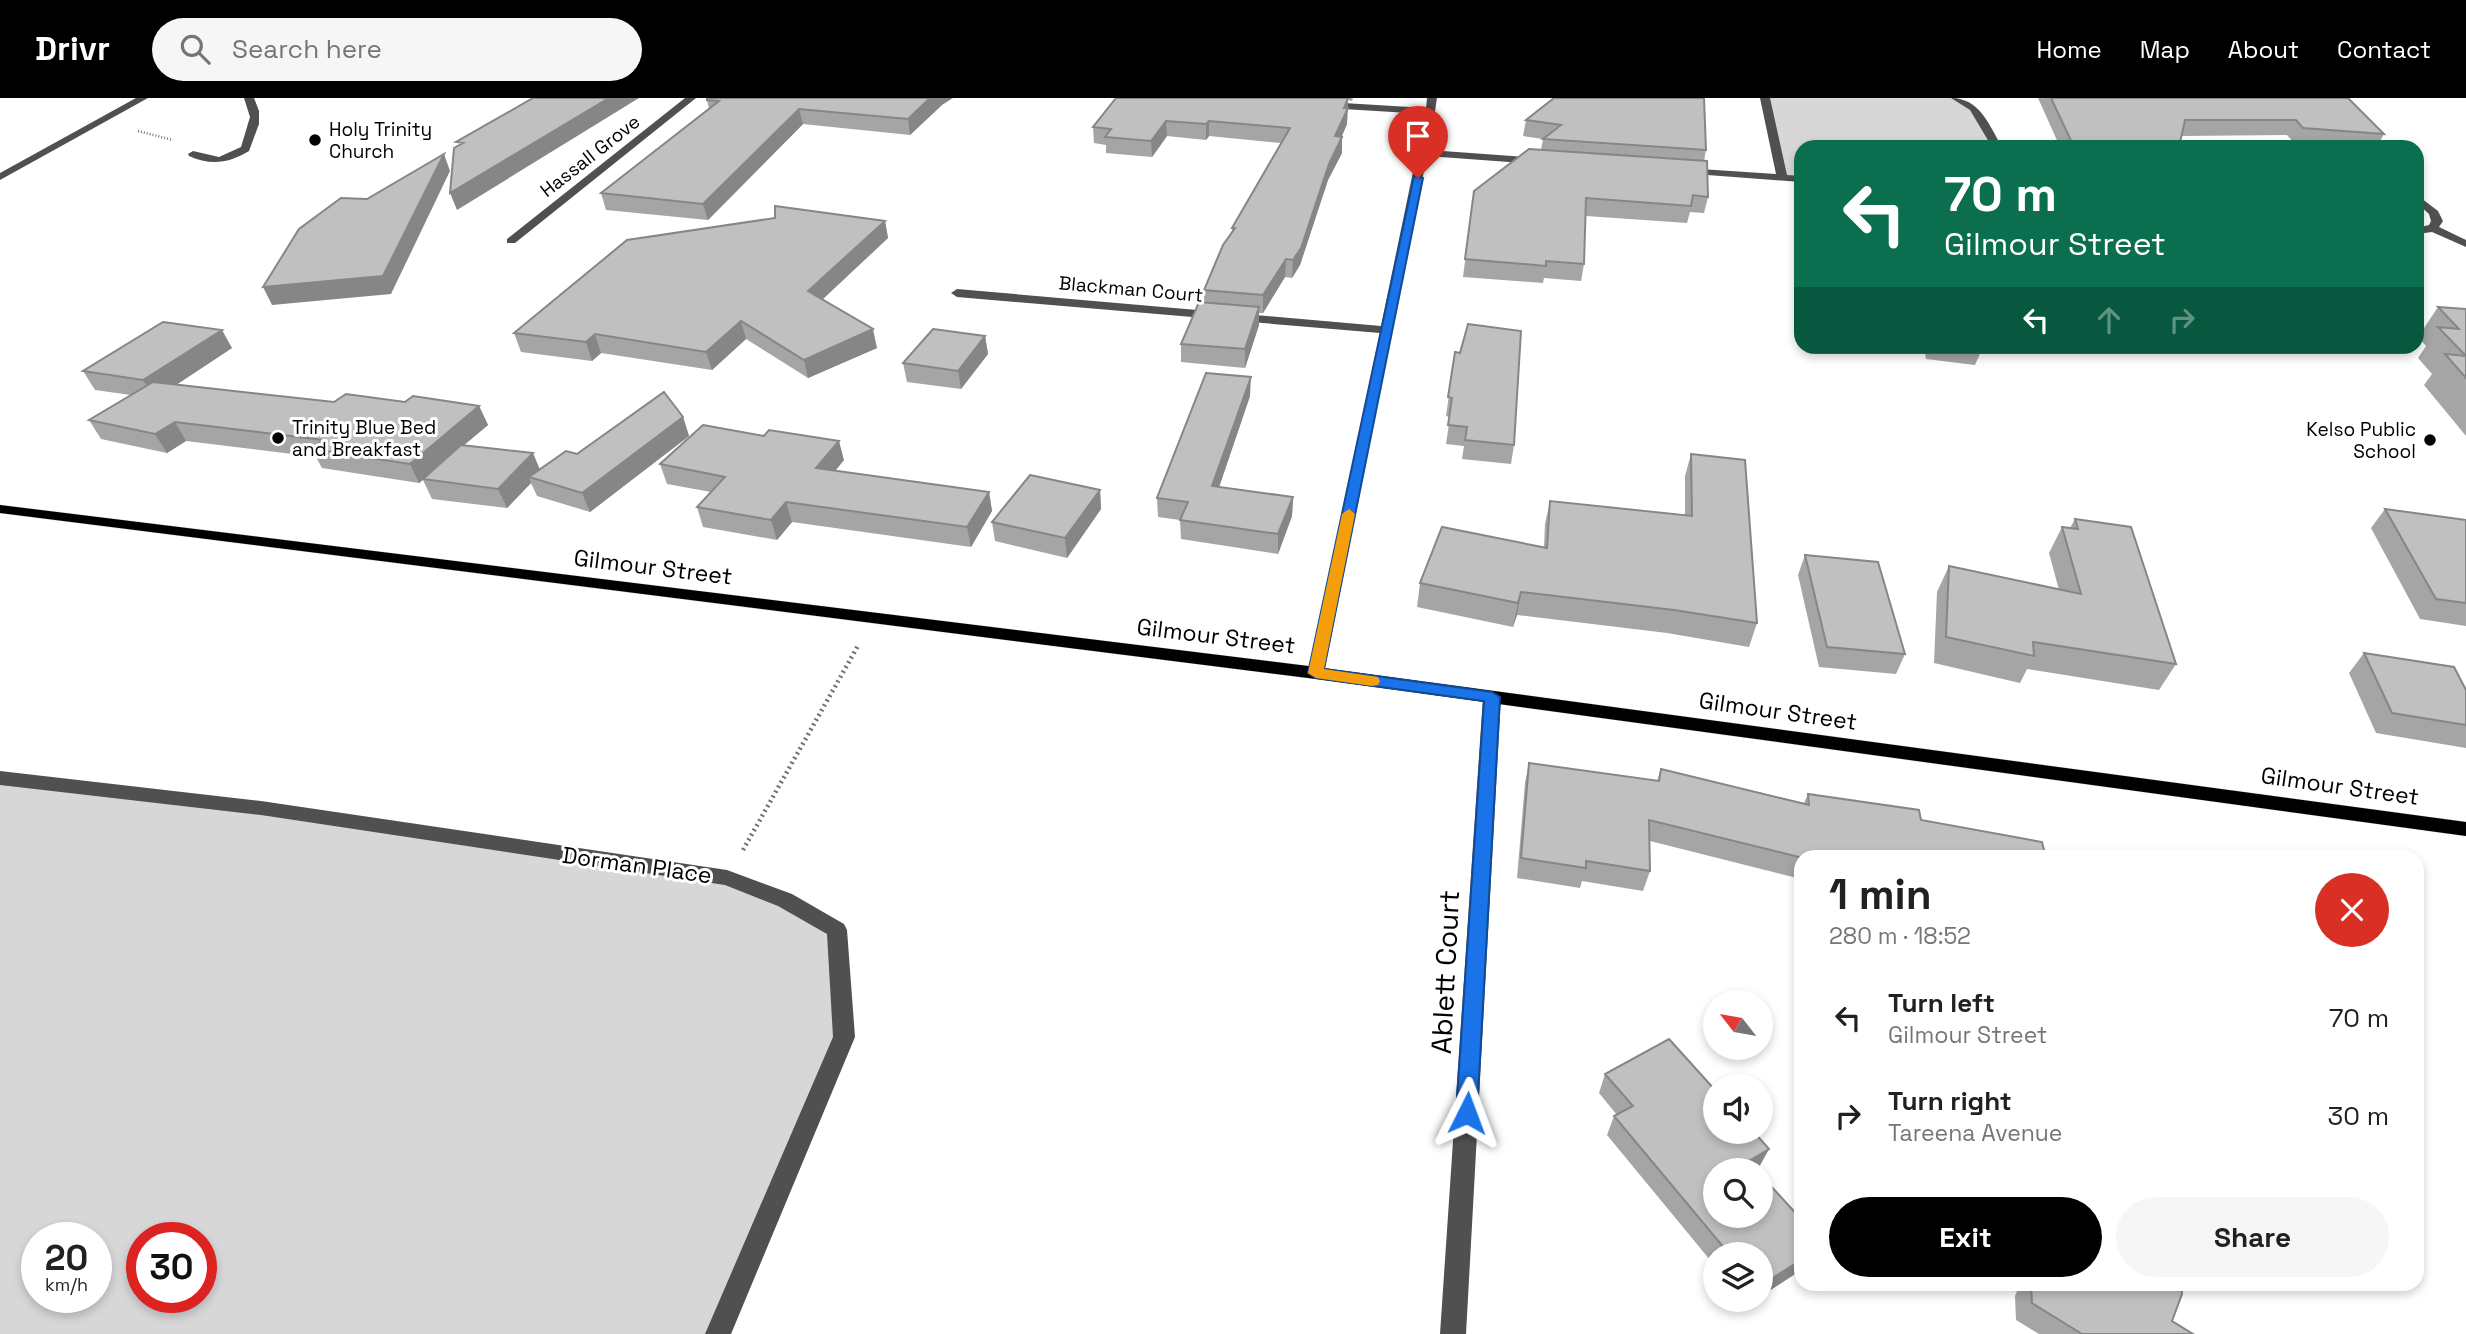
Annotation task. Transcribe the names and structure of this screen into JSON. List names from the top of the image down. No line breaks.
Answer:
{"streets":{"main road":["Gilmour Street"],"street":["Hassall Grove","Blackman Court","Dorman Place","Ablett Court"]},"crossings":[["Gilmour Street","Ablett Court"]],"places":["Holy Trinity Church","Trinity Blue Bed and Breakfast","Kelso Public School"],"north":"top left","page":{"header":"Drivr","search":"Search here","nav":["Home","Map","About","Contact"],"turn":["70 m","Gilmour Street"],"heading":["1 min","280 m · 18:52"],"list":[{"name":"Turn left","note":"Gilmour Street","value":"70 m"},{"name":"Turn right","note":"Tareena Avenue","value":"30 m"}],"buttons":["Exit","Share"],"speed":"20 km/h","limit":"30"}}
